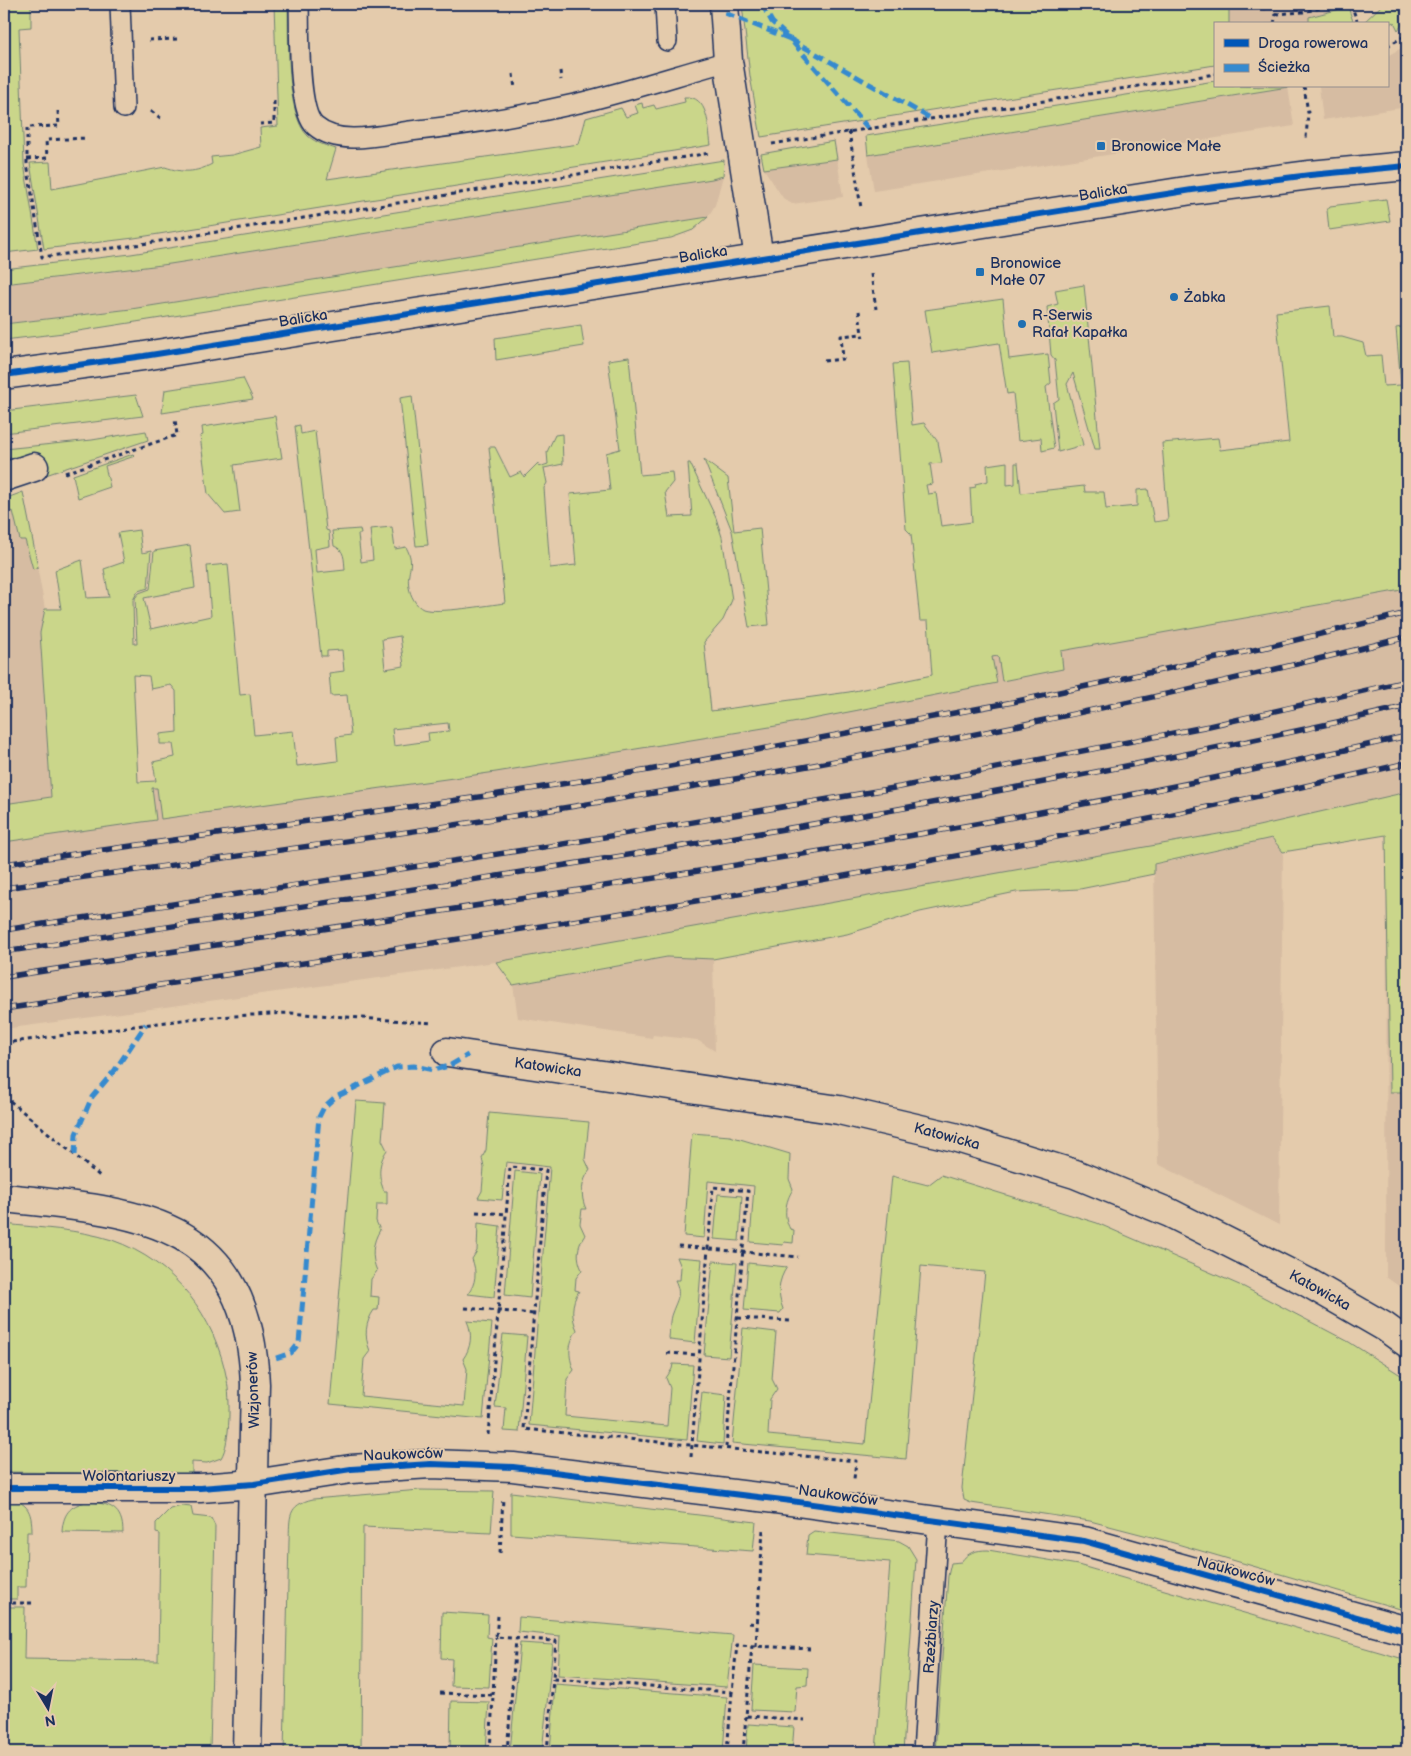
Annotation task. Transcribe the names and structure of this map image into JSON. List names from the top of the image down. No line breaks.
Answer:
{"streets":{"street":["Balicka","Katowicka","Wizjonerów","Naukowców","Wolontariuszy"],"lane":["Rzeźbiarzy"]},"crossings":[["Wizjonerów","Naukowców"],["Wizjonerów","Wolontariuszy"],["Naukowców","Wolontariuszy"],["Naukowców","Rzeźbiarzy"]],"places":{"transit":["Bronowice Małe","Bronowice Małe 07"],"other":["Żabka","R-Serwis Rafał Kapałka"]},"legend":["Droga rowerowa","Ścieżka"],"north":"bottom"}
